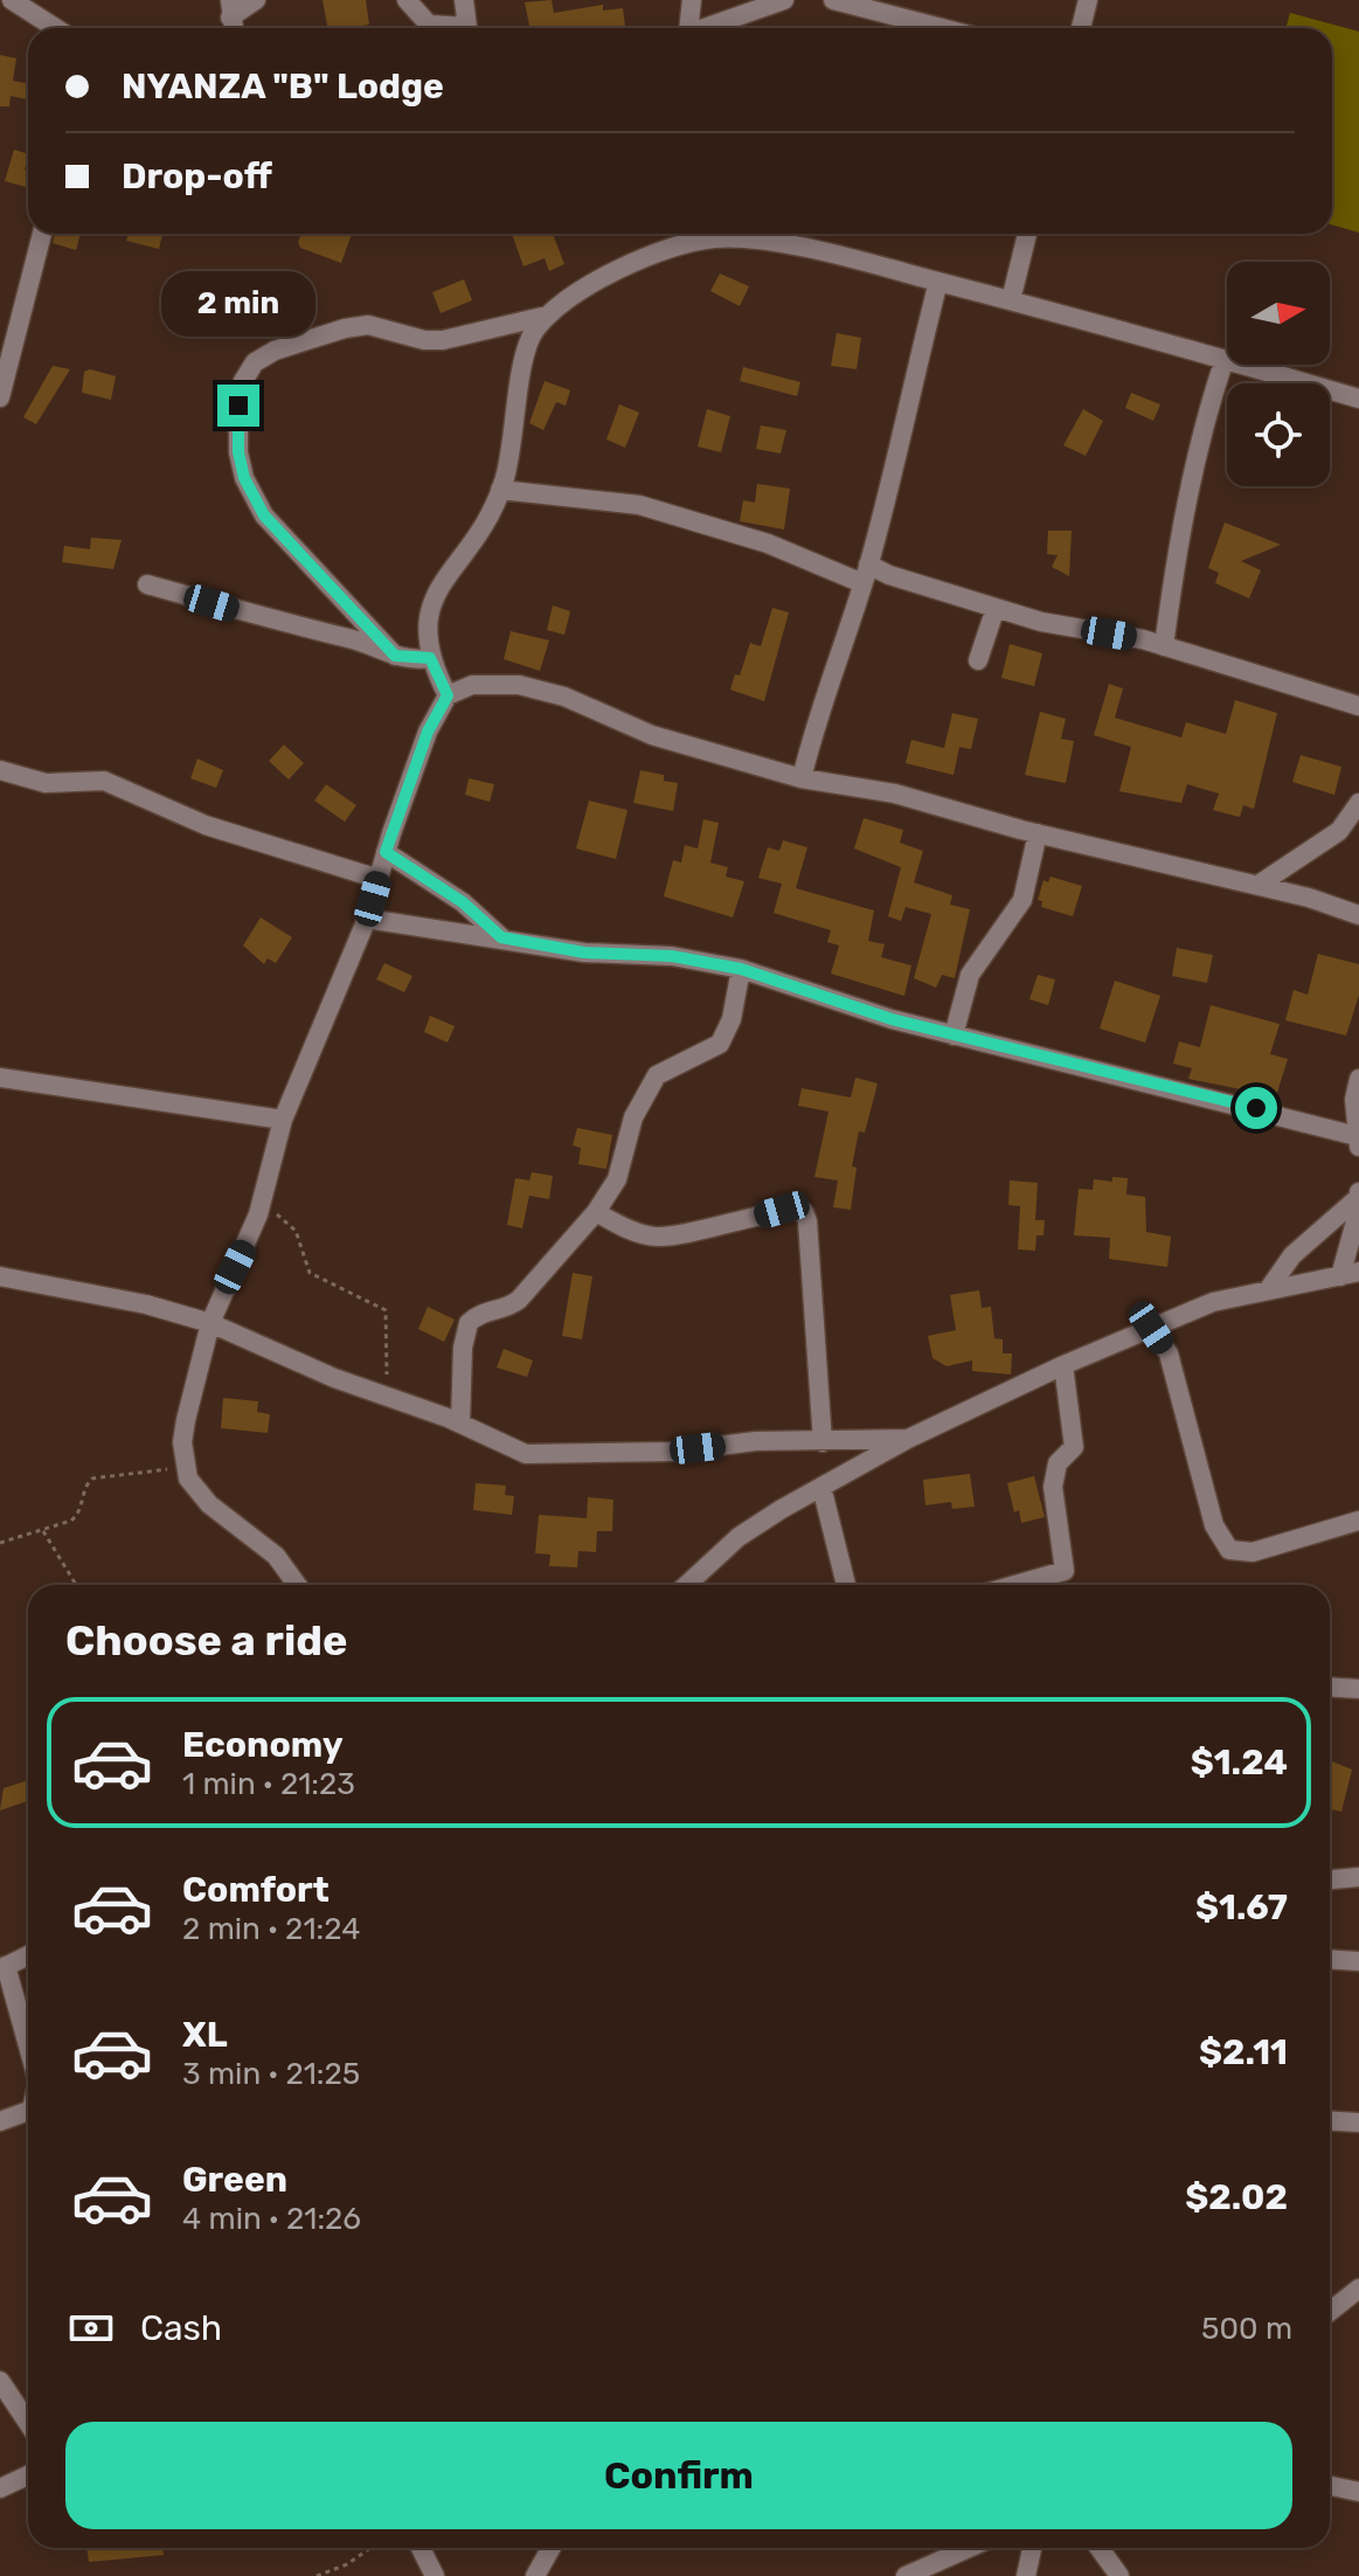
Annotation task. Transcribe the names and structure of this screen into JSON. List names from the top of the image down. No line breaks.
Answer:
{"north":"right","page":{"banner":["NYANZA \"B\" Lodge","Drop-off"],"bubble":"2 min","heading":"Choose a ride","list":[{"name":"Economy","note":"1 min · 21:23","value":"$1.24"},{"name":"Comfort","note":"2 min · 21:24","value":"$1.67"},{"name":"XL","note":"3 min · 21:25","value":"$2.11"},{"name":"Green","note":"4 min · 21:26","value":"$2.02"}],"pay":["Cash","500 m"],"buttons":"Confirm"}}
